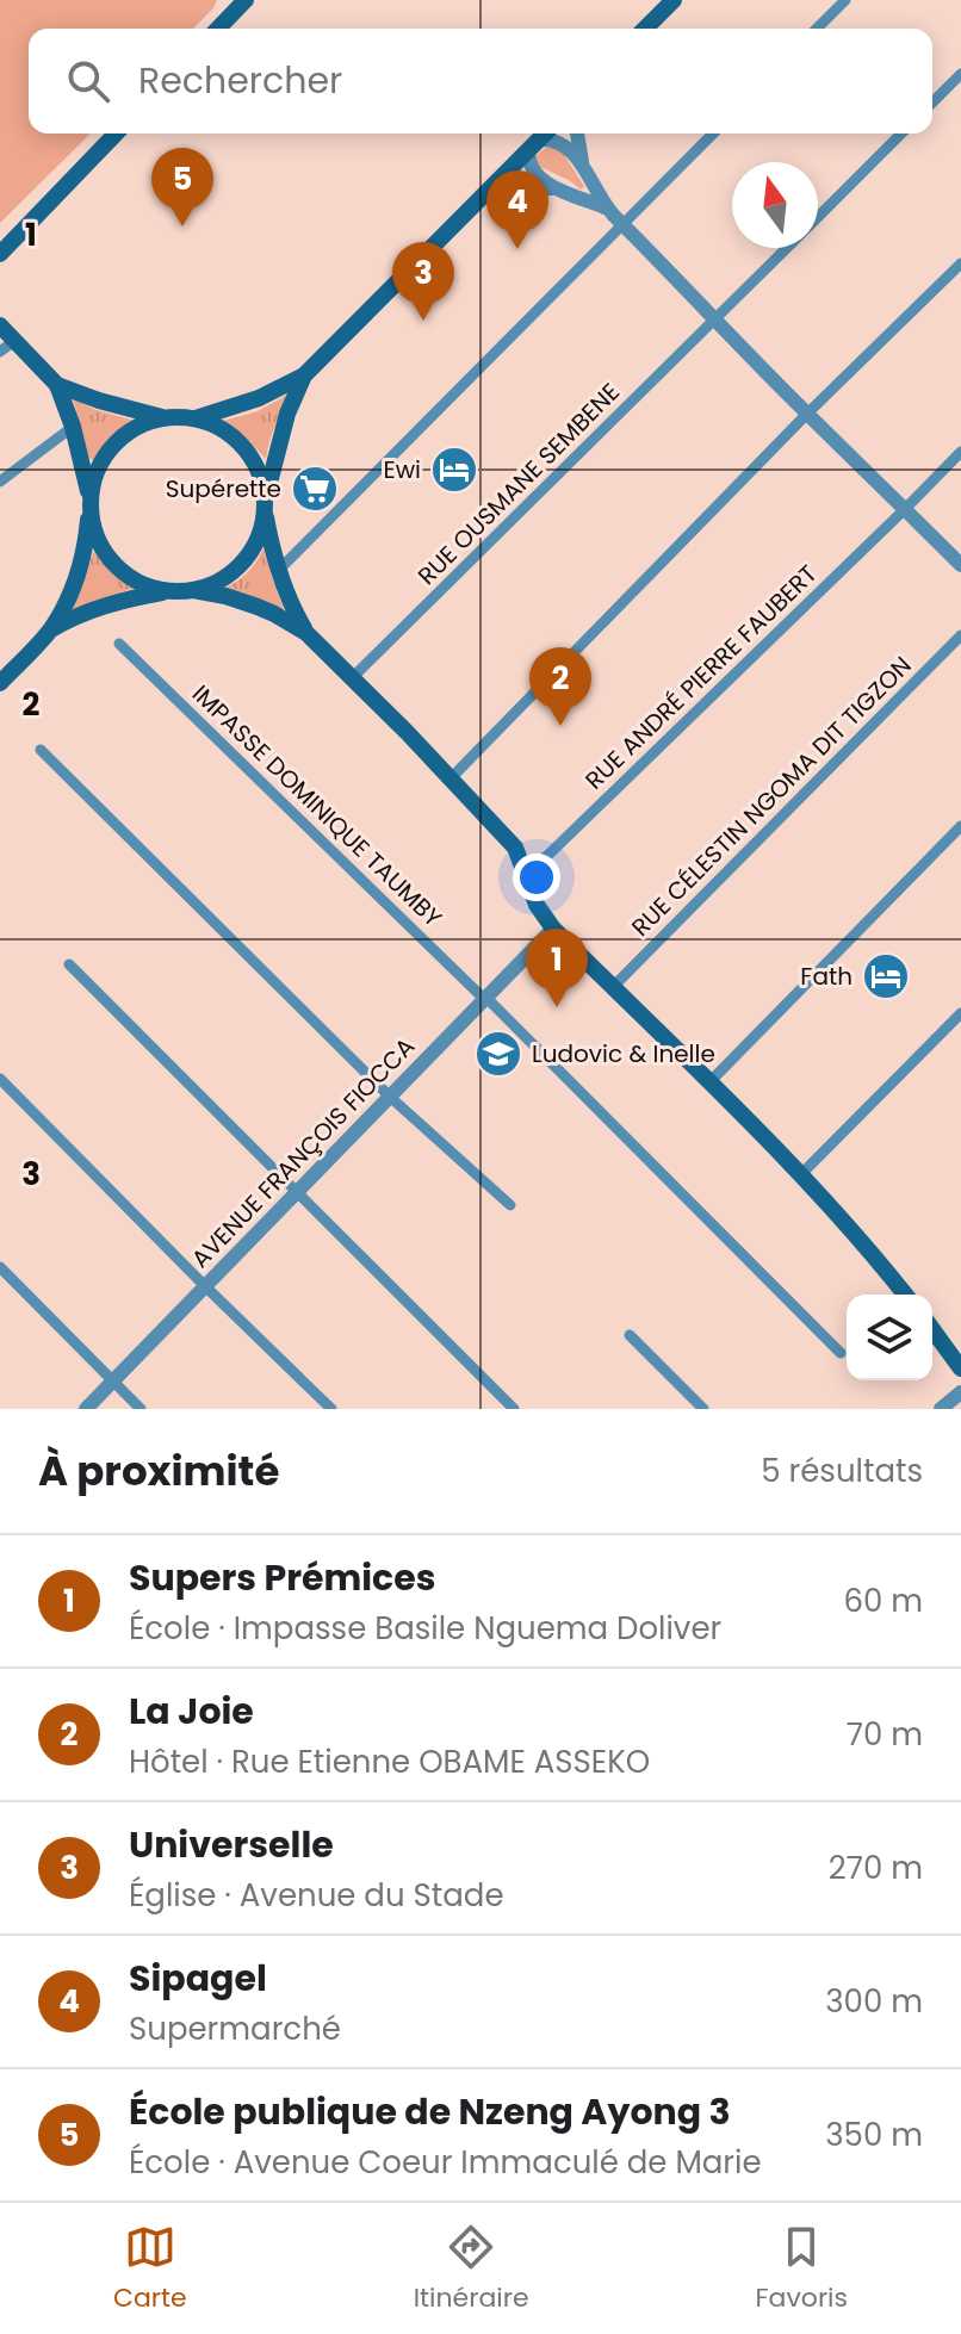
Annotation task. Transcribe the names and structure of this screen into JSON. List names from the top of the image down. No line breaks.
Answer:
{"streets":{"street":["RUE OUSMANE SEMBENE","RUE ANDRÉ PIERRE FAUBERT","RUE CÉLESTIN NGOMA DIT TIGZON","IMPASSE DOMINIQUE TAUMBY","AVENUE FRANÇOIS FIOCCA"]},"crossings":[["IMPASSE DOMINIQUE TAUMBY","AVENUE FRANÇOIS FIOCCA"]],"places":{"hotel":["Ewi","Fath"],"supermarket":["Supérette"],"school or university":["Ludovic & Inelle"]},"north":"top","page":{"search":"Rechercher","pins":["5","4","3","2","1"],"heading":["À proximité","5 résultats"],"list":[{"mark":"1","name":"Supers Prémices","note":"École · Impasse Basile Nguema Doliver","value":"60 m"},{"mark":"2","name":"La Joie","note":"Hôtel · Rue Etienne OBAME ASSEKO","value":"70 m"},{"mark":"3","name":"Universelle","note":"Église · Avenue du Stade","value":"270 m"},{"mark":"4","name":"Sipagel","note":"Supermarché","value":"300 m"},{"mark":"5","name":"École publique de Nzeng Ayong 3","note":"École · Avenue Coeur Immaculé de Marie","value":"350 m"}],"nav":["Carte","Itinéraire","Favoris"]},"grid":{"rows":["1","2","3"]}}
